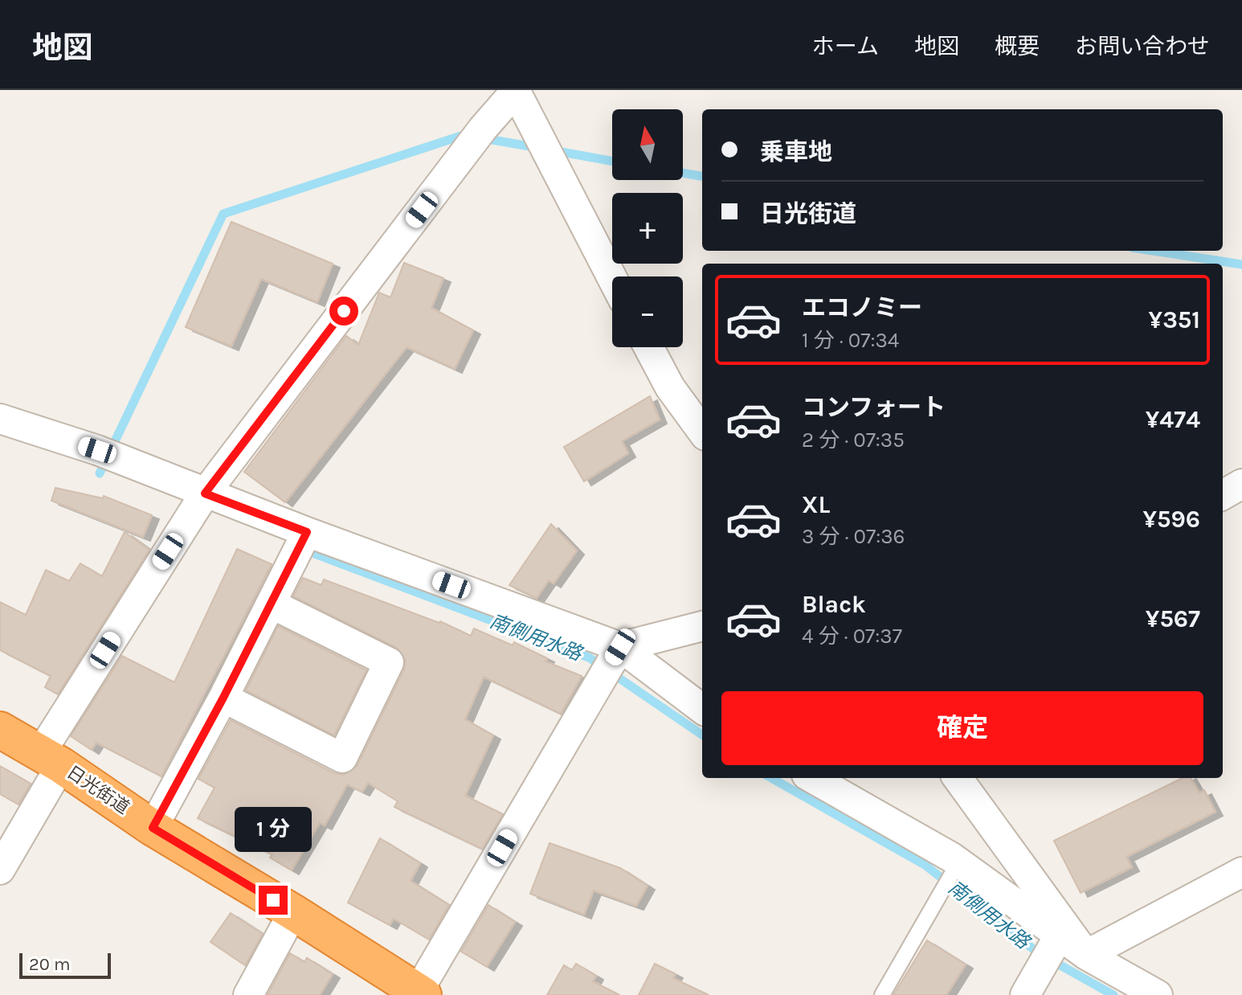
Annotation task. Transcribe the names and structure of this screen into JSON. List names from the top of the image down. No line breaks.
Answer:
{"streets":{"highway":["日光街道"]},"water":["南側用水路"],"scale_bar":"20 m","north":"top","page":{"header":"地図","nav":["ホーム","地図","概要","お問い合わせ"],"map_buttons":["+","−"],"banner":["乗車地","日光街道"],"list":[{"name":"エコノミー","note":"1 分 · 07:34","value":"¥351"},{"name":"コンフォート","note":"2 分 · 07:35","value":"¥474"},{"name":"XL","note":"3 分 · 07:36","value":"¥596"},{"name":"Black","note":"4 分 · 07:37","value":"¥567"}],"buttons":"確定","bubble":"1 分","scale":"20 m"}}
